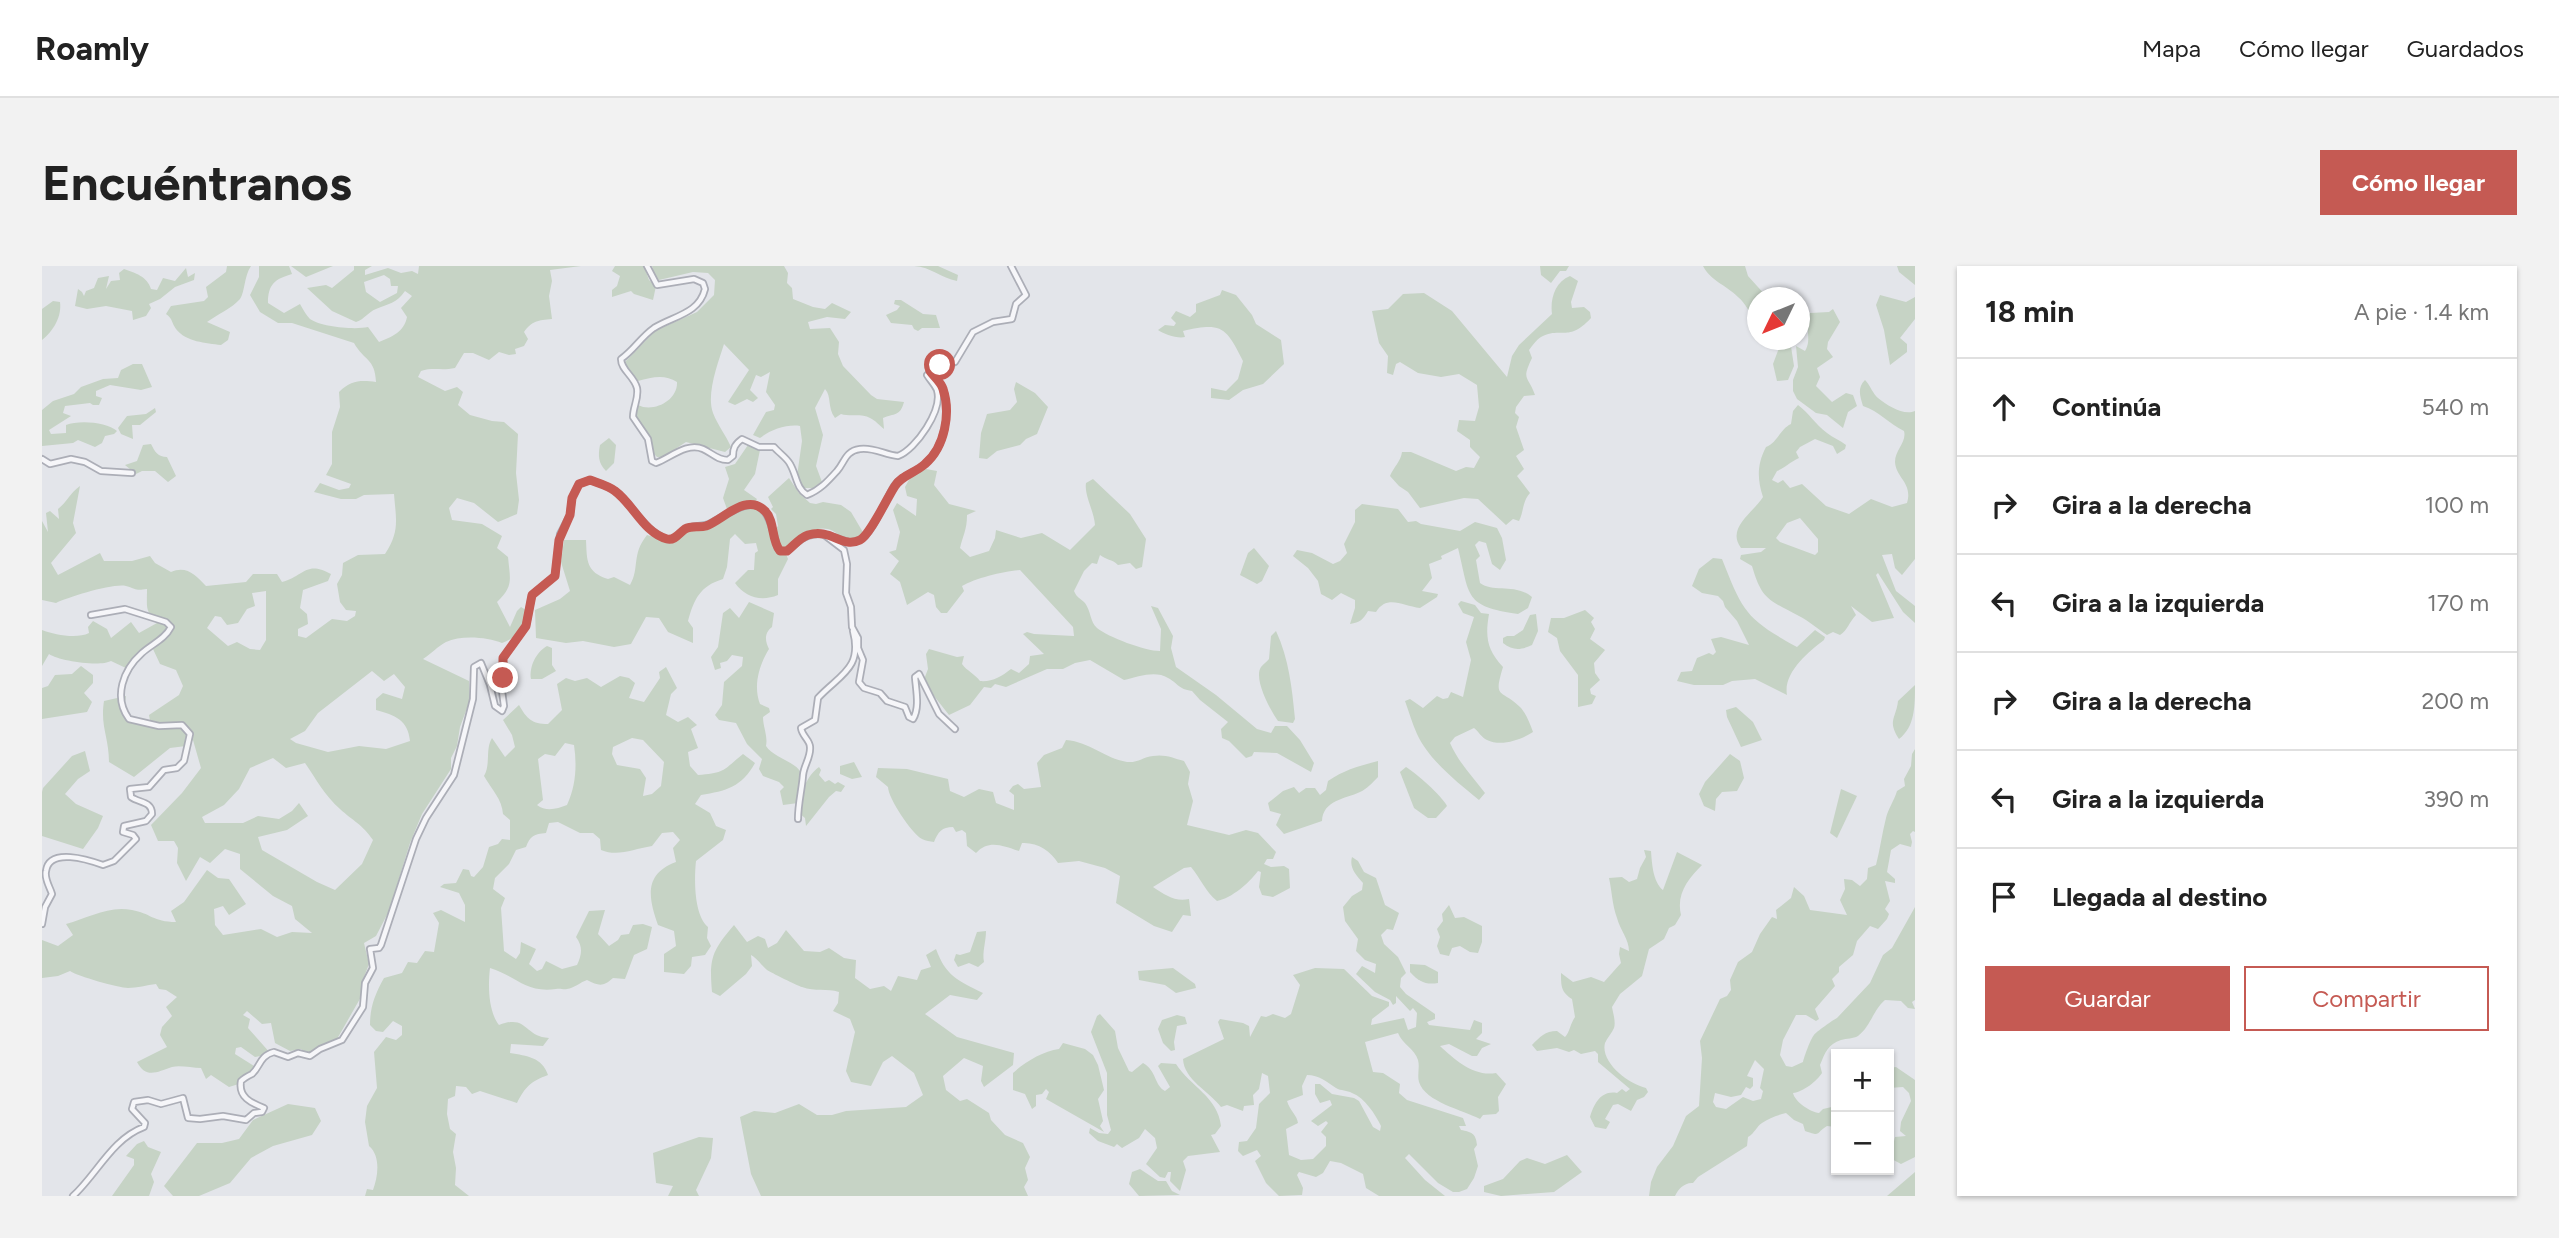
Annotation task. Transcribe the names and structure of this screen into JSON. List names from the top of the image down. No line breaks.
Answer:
{"north":"bottom left","page":{"header":"Roamly","nav":["Mapa","Cómo llegar","Guardados"],"buttons":["Cómo llegar",["Guardar","Compartir"]],"title":"Encuéntranos","heading":["18 min","A pie · 1.4 km"],"list":[["Continúa","540 m"],["Gira a la derecha","100 m"],["Gira a la izquierda","170 m"],["Gira a la derecha","200 m"],["Gira a la izquierda","390 m"],"Llegada al destino"],"map_buttons":["+","−"]}}
